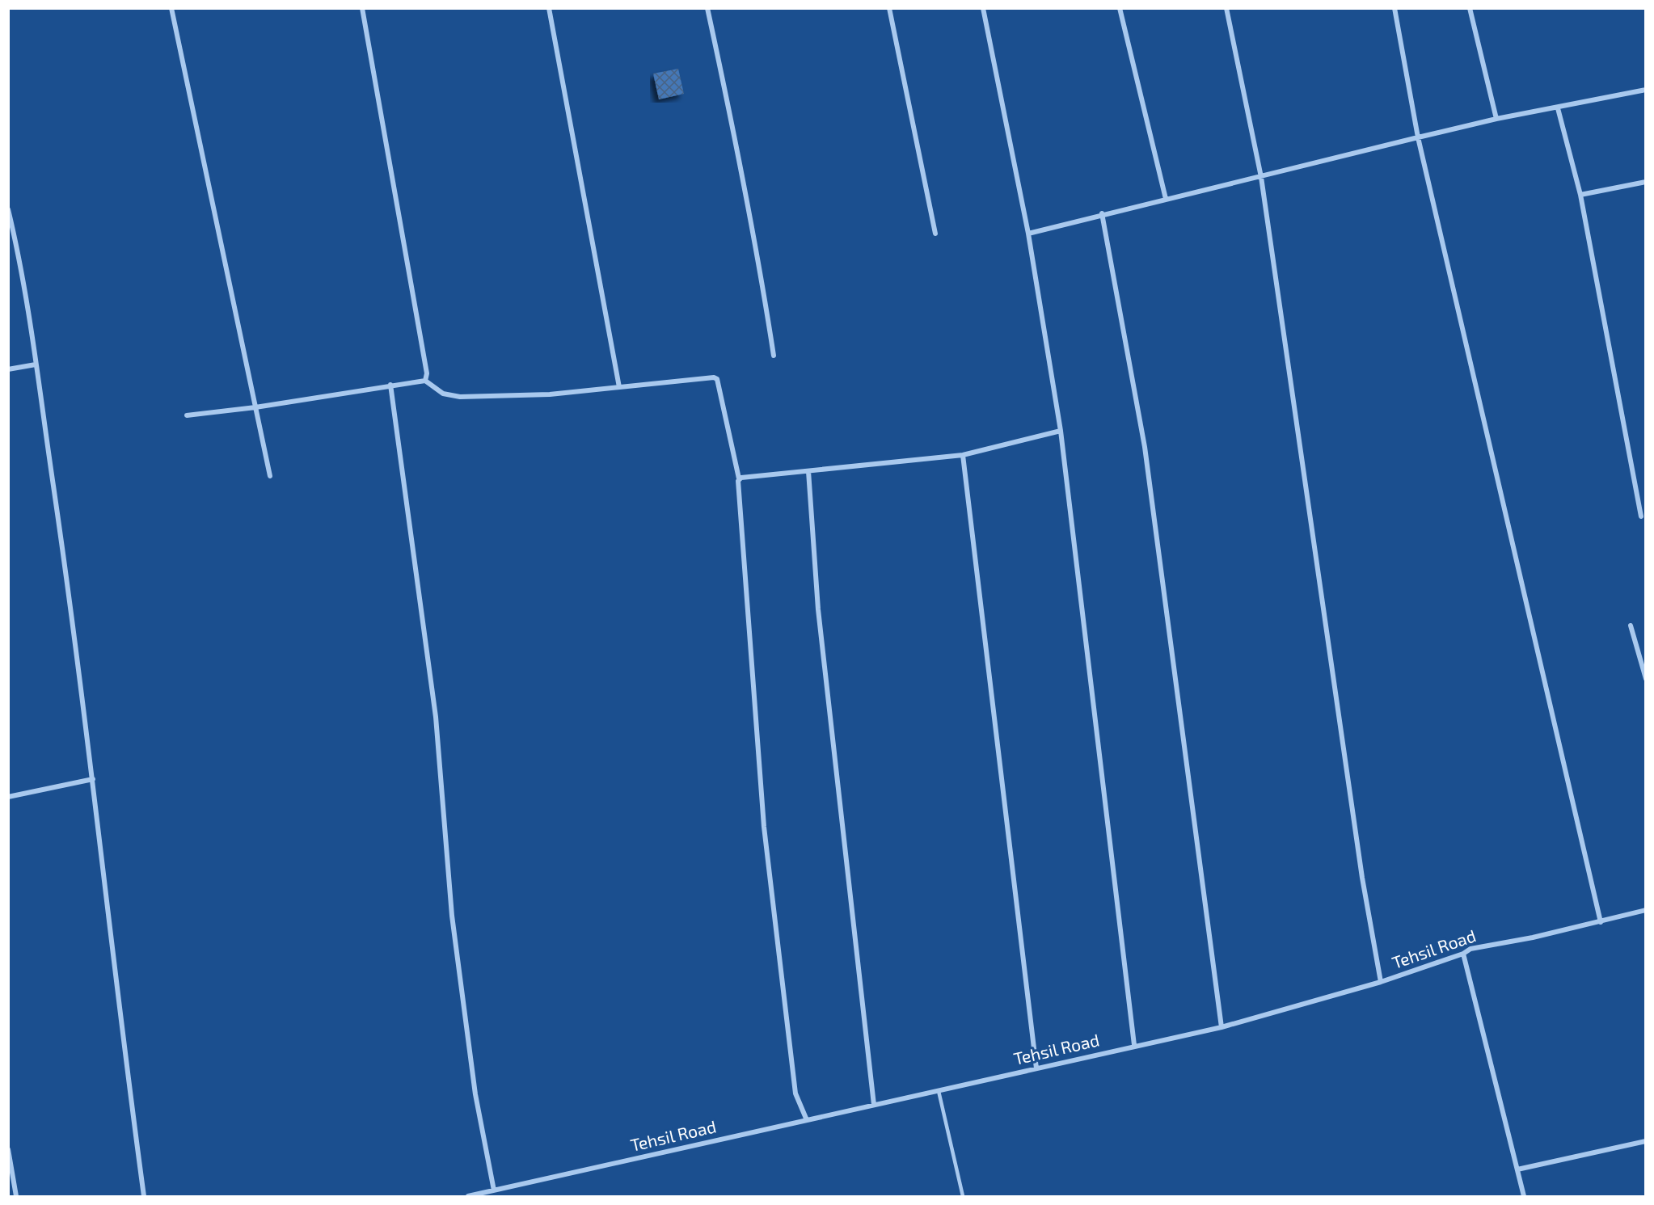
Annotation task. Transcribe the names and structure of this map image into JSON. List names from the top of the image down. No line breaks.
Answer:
{"streets":{"street":["Tehsil Road"]}}
